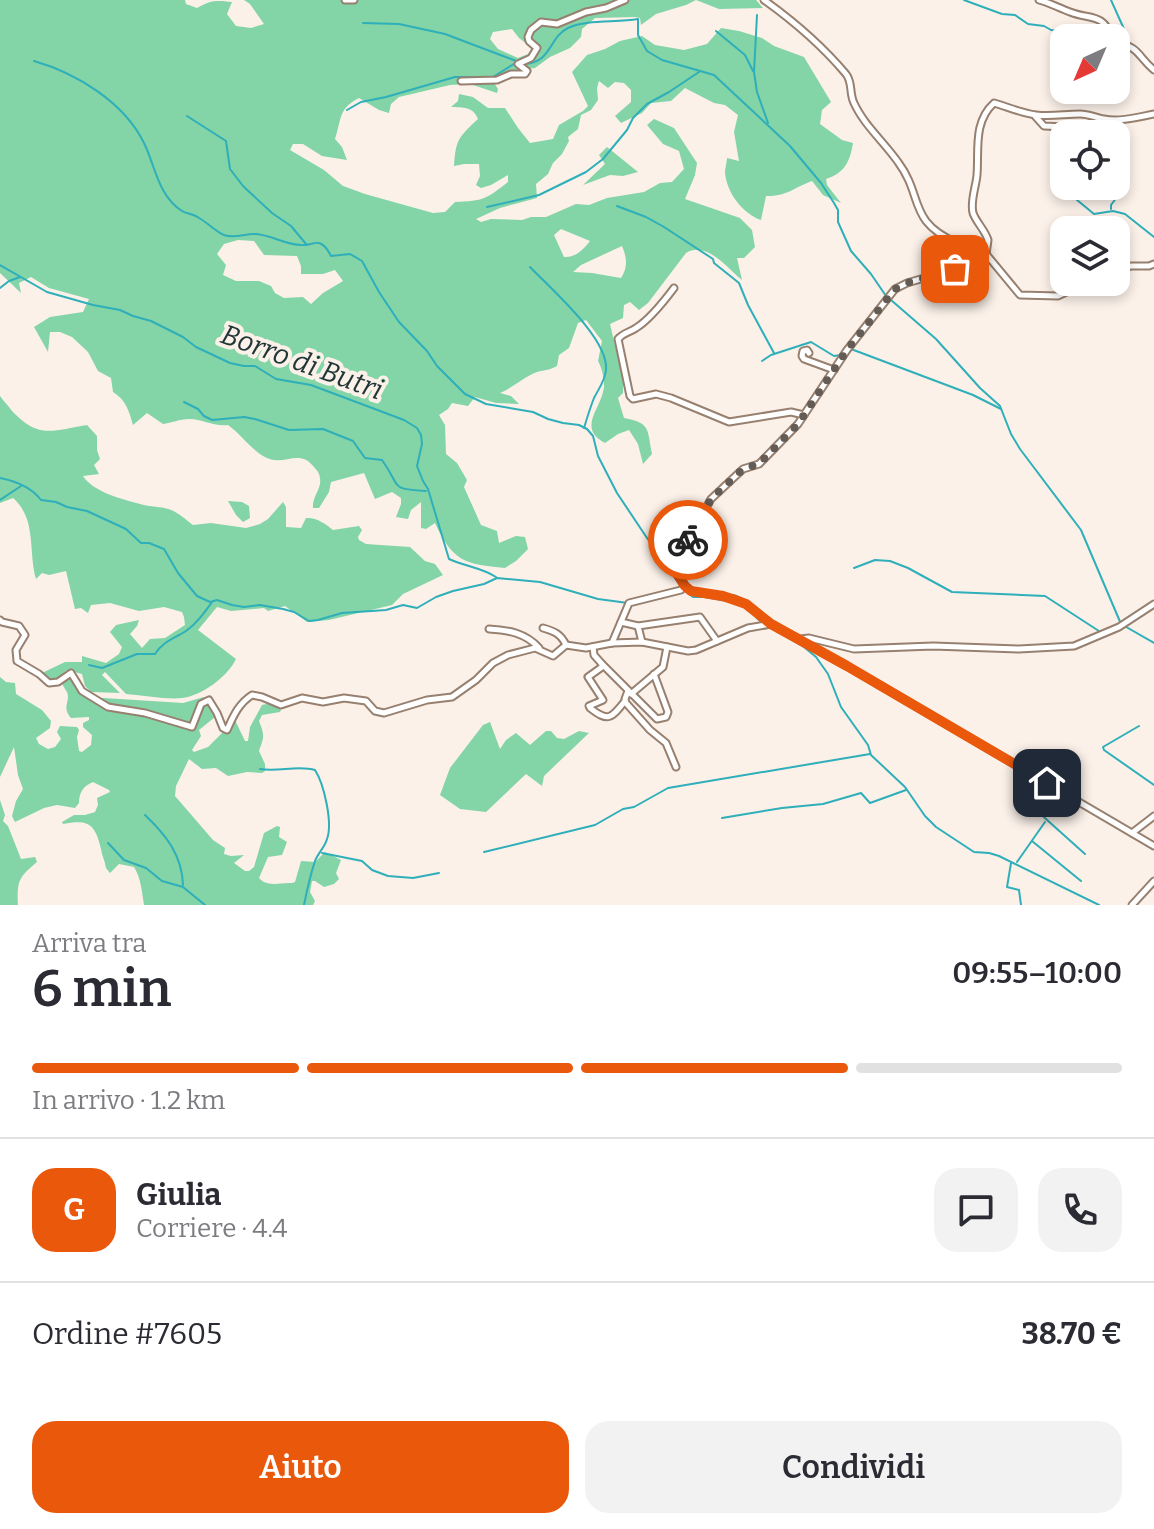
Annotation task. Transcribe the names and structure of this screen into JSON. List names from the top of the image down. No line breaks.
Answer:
{"water":["Borro di Butri"],"north":"bottom left","page":{"heading":["6 min","Arriva tra","09:55–10:00"],"panel":["Giulia","Corriere · 4.4","Ordine #7605","38.70 €"],"bar":"In arrivo · 1.2 km","round":"G","buttons":["Aiuto","Condividi"]}}
